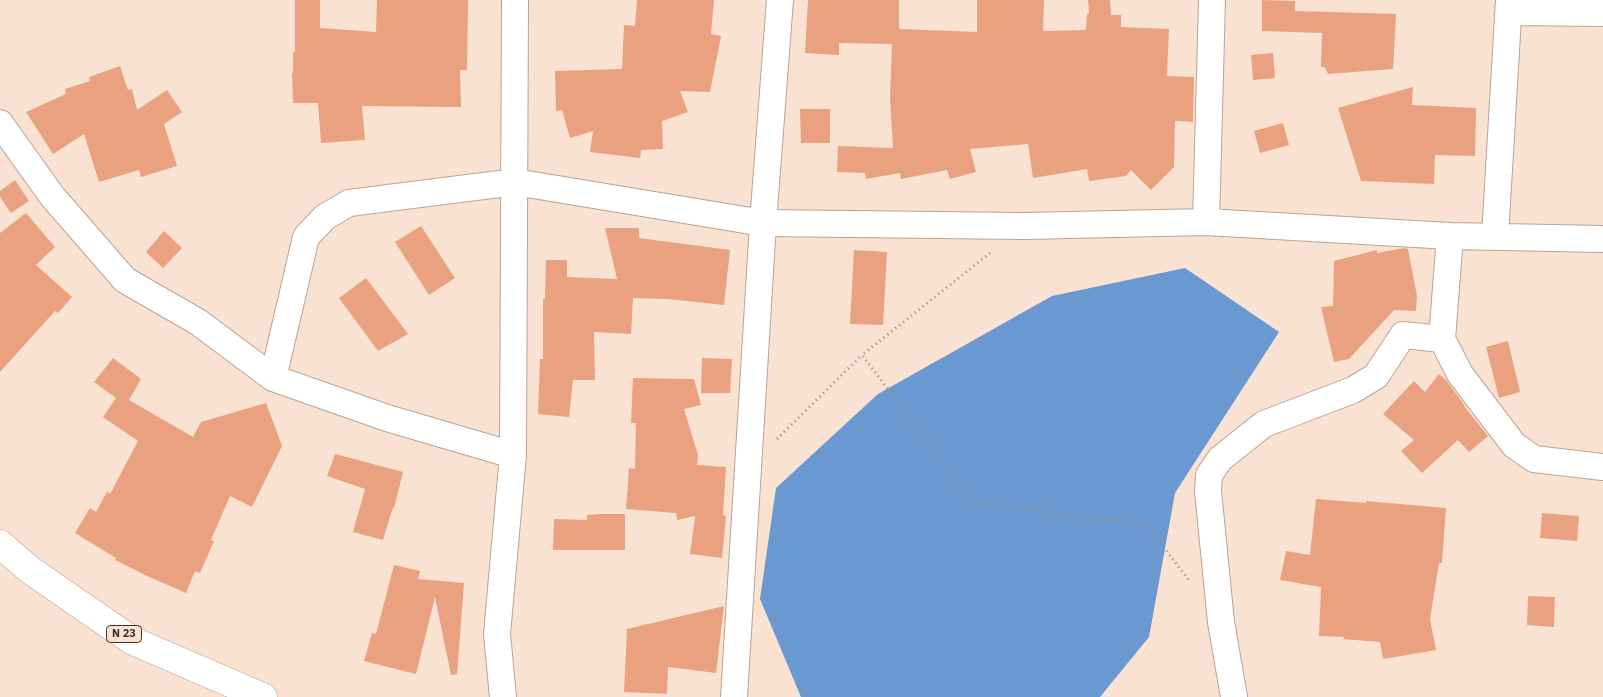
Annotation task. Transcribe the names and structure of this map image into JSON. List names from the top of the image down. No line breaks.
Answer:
{"streets":{"main road":["N 23"]}}
